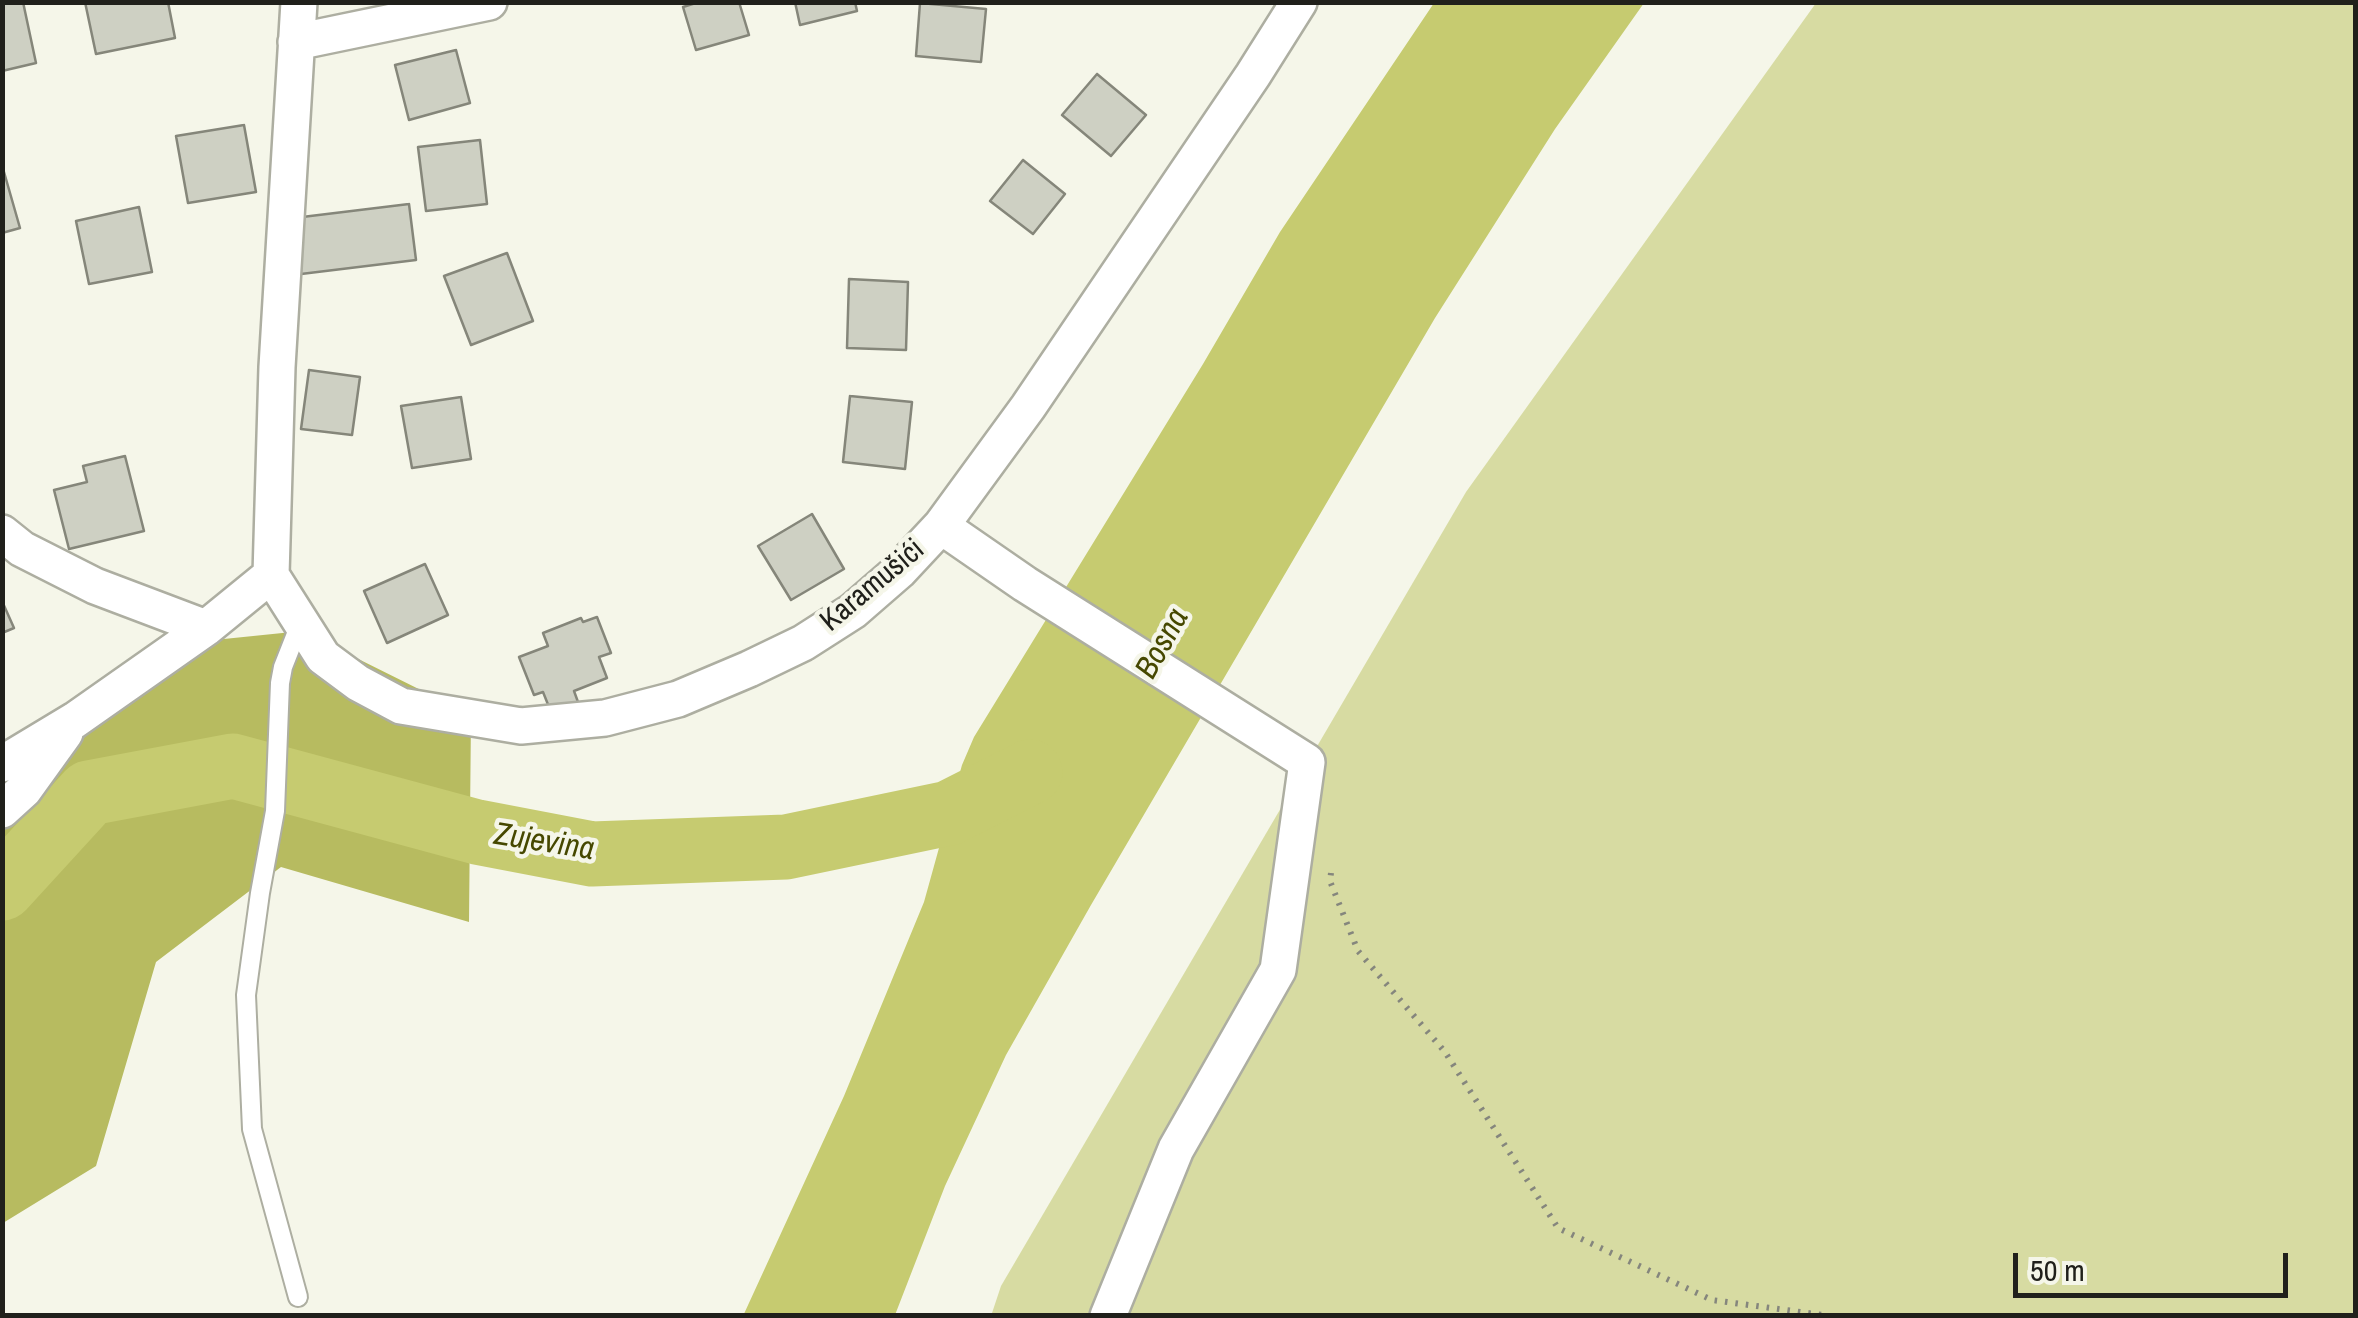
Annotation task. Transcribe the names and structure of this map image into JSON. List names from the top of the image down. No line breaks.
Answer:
{"streets":{"street":["Karamušići"]},"water":["Bosna","Zujevina"],"scale_bar":"50 m"}
